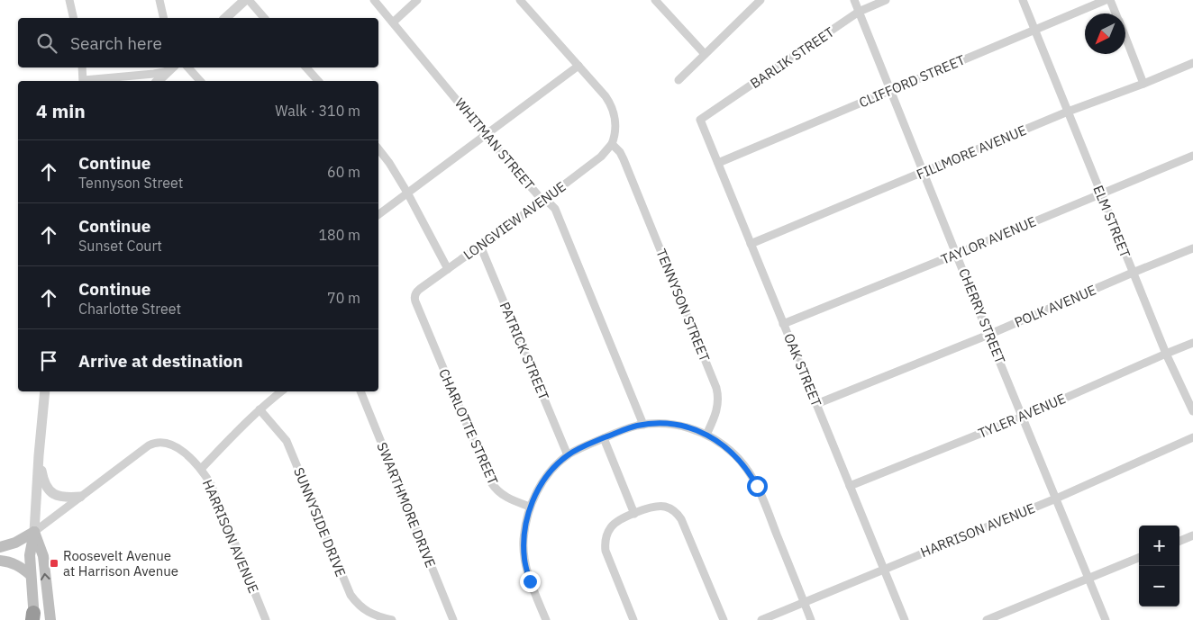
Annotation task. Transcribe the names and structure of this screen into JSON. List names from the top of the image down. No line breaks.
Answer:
{"streets":{"street":["BARLIK STREET","CLIFFORD STREET","WHITMAN STREET","FILLMORE AVENUE","LONGVIEW AVENUE","ELM STREET","TAYLOR AVENUE","TENNYSON STREET","POLK AVENUE","CHERRY STREET","PATRICK STREET","OAK STREET","TYLER AVENUE","CHARLOTTE STREET","SWARTHMORE DRIVE","SUNNYSIDE DRIVE","HARRISON AVENUE"]},"crossings":[["BARLIK STREET","CHERRY STREET"],["BARLIK STREET","OAK STREET"],["CLIFFORD STREET","ELM STREET"],["CLIFFORD STREET","CHERRY STREET"],["CLIFFORD STREET","OAK STREET"],["WHITMAN STREET","LONGVIEW AVENUE"],["FILLMORE AVENUE","ELM STREET"],["FILLMORE AVENUE","CHERRY STREET"],["FILLMORE AVENUE","OAK STREET"],["LONGVIEW AVENUE","TENNYSON STREET"],["LONGVIEW AVENUE","PATRICK STREET"],["LONGVIEW AVENUE","CHARLOTTE STREET"],["ELM STREET","TAYLOR AVENUE"],["ELM STREET","POLK AVENUE"],["ELM STREET","TYLER AVENUE"],["TAYLOR AVENUE","CHERRY STREET"],["TAYLOR AVENUE","OAK STREET"],["POLK AVENUE","CHERRY STREET"],["POLK AVENUE","OAK STREET"],["CHERRY STREET","TYLER AVENUE"],["CHERRY STREET","HARRISON AVENUE"],["OAK STREET","TYLER AVENUE"],["OAK STREET","HARRISON AVENUE"]],"places":{"transit":["Roosevelt Avenue at Harrison Avenue"]},"north":"bottom left","page":{"search":"Search here","heading":["4 min","Walk · 310 m"],"list":[["Continue","Tennyson Street","60 m"],["Continue","Sunset Court","180 m"],["Continue","Charlotte Street","70 m"],"Arrive at destination"],"map_buttons":["+","−"]}}
